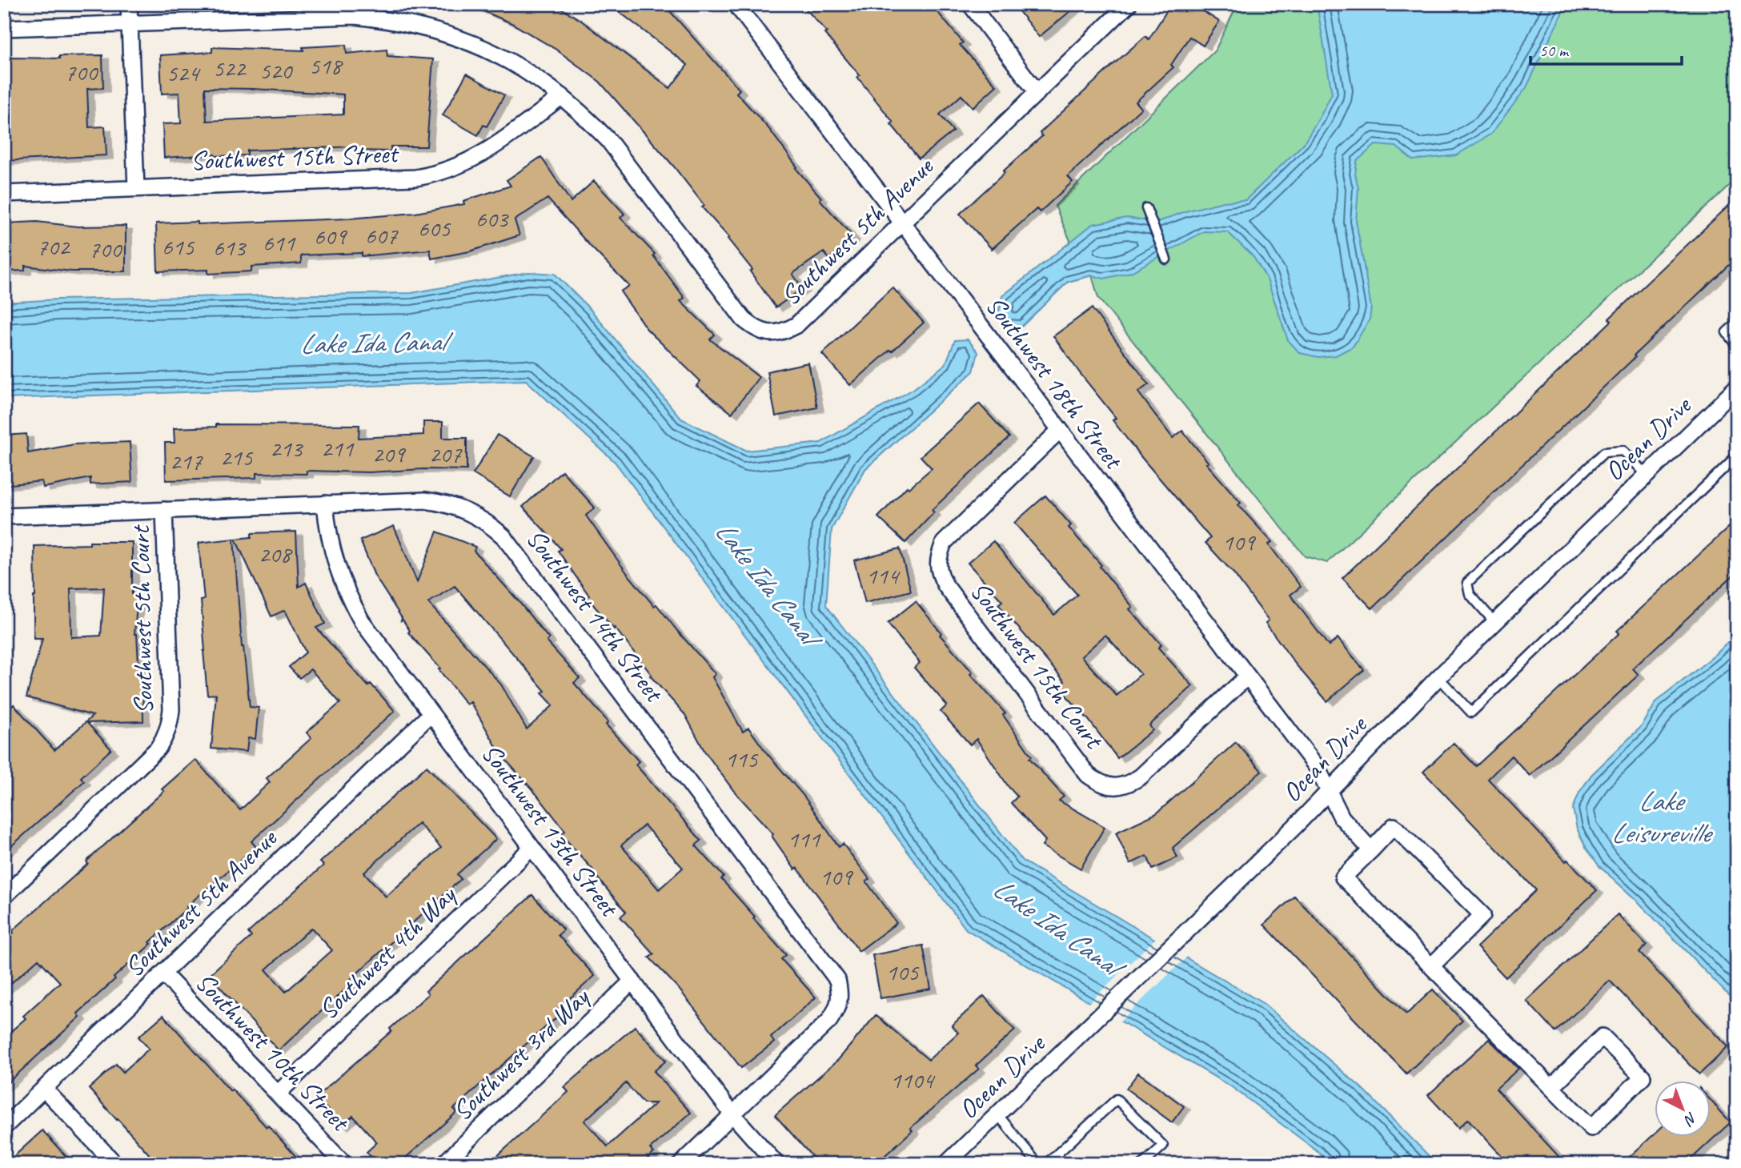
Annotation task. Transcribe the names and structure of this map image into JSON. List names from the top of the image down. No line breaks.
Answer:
{"streets":{"street":["Southwest 15th Street","Southwest 5th Avenue","Southwest 18th Street","Ocean Drive","Southwest 14th Street","Southwest 5th Court","Southwest 15th Court","Southwest 13th Street","Southwest 4th Way","Southwest 10th Street","Southwest 3rd Way"]},"crossings":[["Southwest 15th Street","Southwest 5th Avenue"],["Southwest 5th Avenue","Southwest 18th Street"],["Southwest 5th Avenue","Southwest 13th Street"],["Southwest 5th Avenue","Southwest 10th Street"],["Southwest 18th Street","Ocean Drive"],["Southwest 18th Street","Southwest 15th Court"],["Southwest 14th Street","Southwest 5th Court"],["Southwest 14th Street","Southwest 13th Street"],["Southwest 13th Street","Southwest 4th Way"],["Southwest 13th Street","Southwest 3rd Way"],["Southwest 4th Way","Southwest 10th Street"]],"water":["Lake Ida Canal","Lake Leisureville"],"house_numbers":["518","522","520","700","524","603","605","607","609","611","702","615","613","700","213","211","209","207","215","217","109","208","114","115","111","109","105","1104"],"scale_bar":"50 m","north":"bottom right"}
